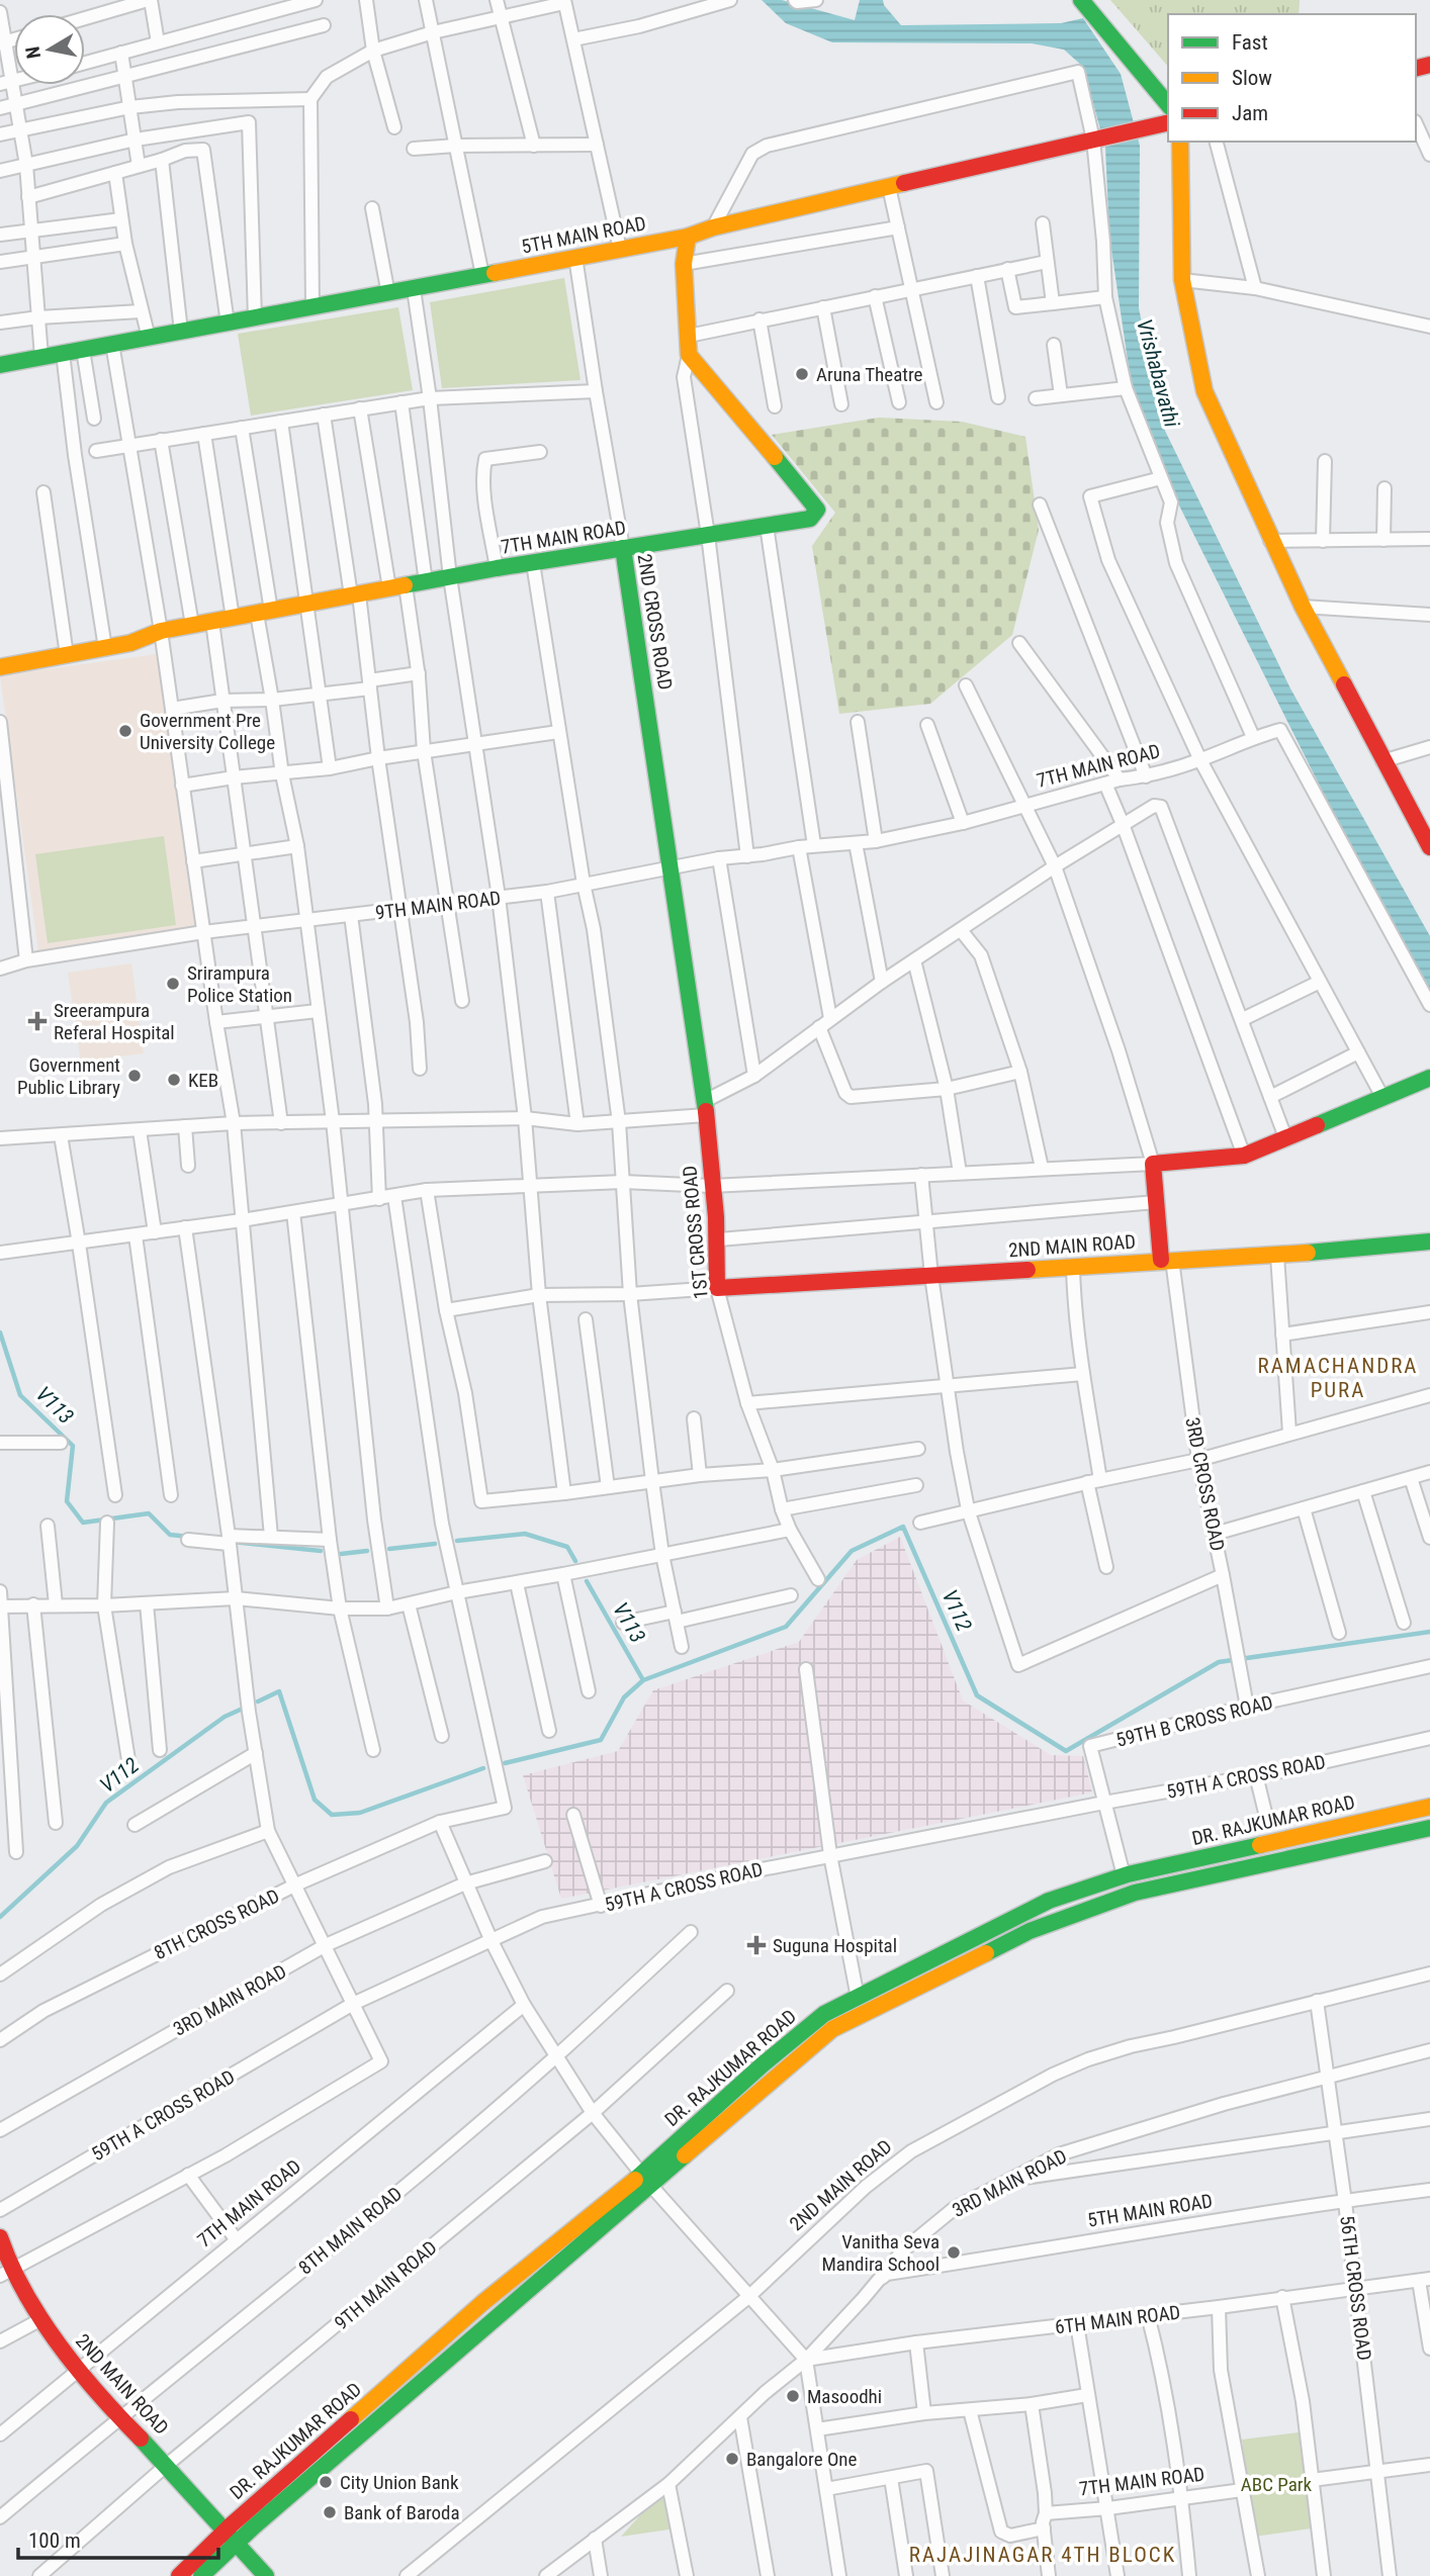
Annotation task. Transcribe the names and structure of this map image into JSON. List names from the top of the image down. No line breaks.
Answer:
{"streets":{"street":["5TH MAIN ROAD","7TH MAIN ROAD","2ND CROSS ROAD","9TH MAIN ROAD","1ST CROSS ROAD","2ND MAIN ROAD","3RD CROSS ROAD","59TH B CROSS ROAD","59TH A CROSS ROAD","DR. RAJKUMAR ROAD","8TH CROSS ROAD","3RD MAIN ROAD","8TH MAIN ROAD","56TH CROSS ROAD","6TH MAIN ROAD"]},"crossings":[["5TH MAIN ROAD","2ND CROSS ROAD"],["5TH MAIN ROAD","3RD MAIN ROAD"],["5TH MAIN ROAD","56TH CROSS ROAD"],["7TH MAIN ROAD","2ND CROSS ROAD"],["7TH MAIN ROAD","9TH MAIN ROAD"],["7TH MAIN ROAD","1ST CROSS ROAD"],["7TH MAIN ROAD","2ND MAIN ROAD"],["2ND CROSS ROAD","9TH MAIN ROAD"],["2ND CROSS ROAD","1ST CROSS ROAD"],["9TH MAIN ROAD","1ST CROSS ROAD"],["9TH MAIN ROAD","2ND MAIN ROAD"],["1ST CROSS ROAD","2ND MAIN ROAD"],["2ND MAIN ROAD","3RD CROSS ROAD"],["2ND MAIN ROAD","DR. RAJKUMAR ROAD"],["2ND MAIN ROAD","8TH MAIN ROAD"],["2ND MAIN ROAD","56TH CROSS ROAD"],["3RD CROSS ROAD","59TH B CROSS ROAD"],["59TH B CROSS ROAD","59TH A CROSS ROAD"],["59TH B CROSS ROAD","DR. RAJKUMAR ROAD"],["3RD MAIN ROAD","56TH CROSS ROAD"],["3RD MAIN ROAD","6TH MAIN ROAD"],["56TH CROSS ROAD","6TH MAIN ROAD"]],"districts":["RAMACHANDRA PURA","RAJAJINAGAR 4TH BLOCK"],"water":["Vrishabavathi","V113","V112"],"parks":["ABC Park"],"places":{"other":["Aruna Theatre","Government Pre University College","Srirampura Police Station","Government Public Library","KEB","Vanitha Seva Mandira School","Masoodhi","Bangalore One","City Union Bank","Bank of Baroda"],"health":["Sreerampura Referal Hospital","Suguna Hospital"]},"legend":["Fast","Slow","Jam"],"scale_bar":"100 m","north":"left"}
